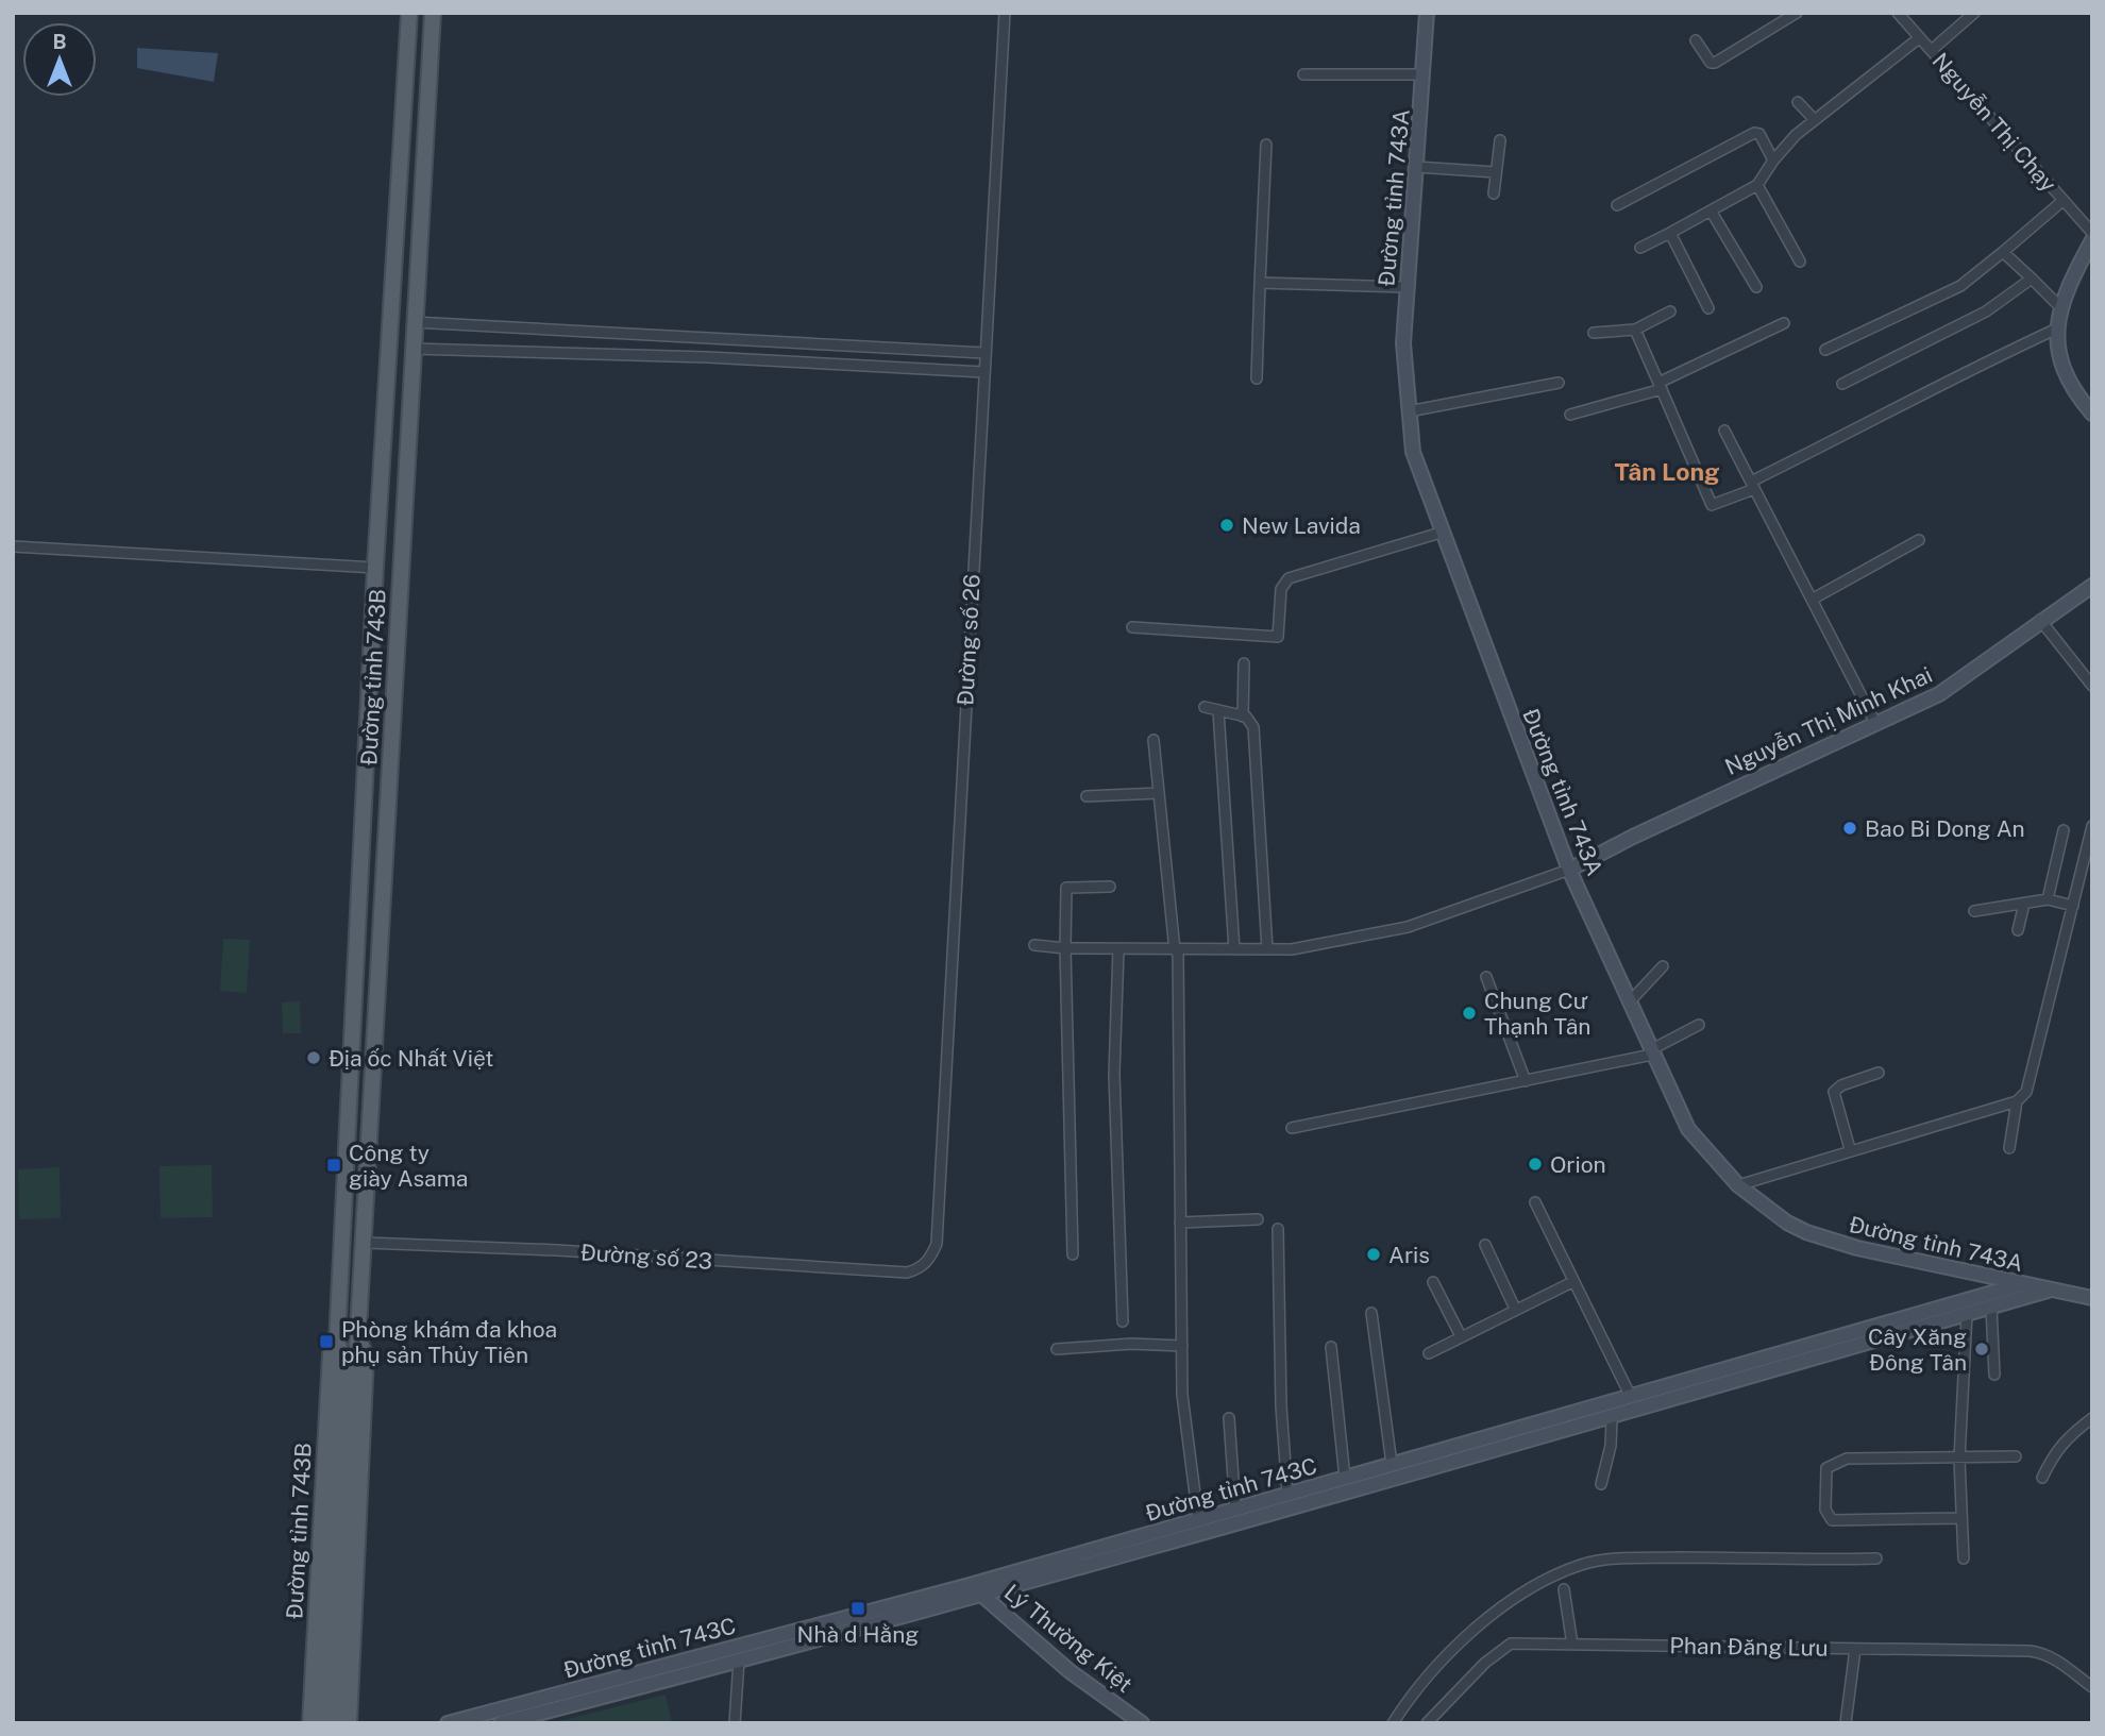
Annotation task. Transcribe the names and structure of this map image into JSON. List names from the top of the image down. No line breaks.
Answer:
{"streets":{"main road":["Đường tỉnh 743A","Đường tỉnh 743B","Nguyễn Thị Minh Khai","Đường tỉnh 743C","Lý Thường Kiệt"],"street":["Nguyễn Thị Chạy","Đường số 26","Đường số 23","Phan Đăng Lưu"]},"crossings":[["Đường tỉnh 743A","Nguyễn Thị Minh Khai"],["Đường tỉnh 743A","Đường tỉnh 743C"],["Đường số 26","Đường số 23"],["Đường tỉnh 743B","Đường số 23"],["Đường tỉnh 743C","Lý Thường Kiệt"]],"districts":["Tân Long"],"places":{"other":["New Lavida","Bao Bi Dong An","Chung Cư Thạnh Tân","Địa ốc Nhất Việt","Orion","Aris","Cây Xăng Đông Tân"],"transit":["Công ty giày Asama","Phòng khám đa khoa phụ sản Thủy Tiên","Nhà d Hằng"]},"north":"top"}
